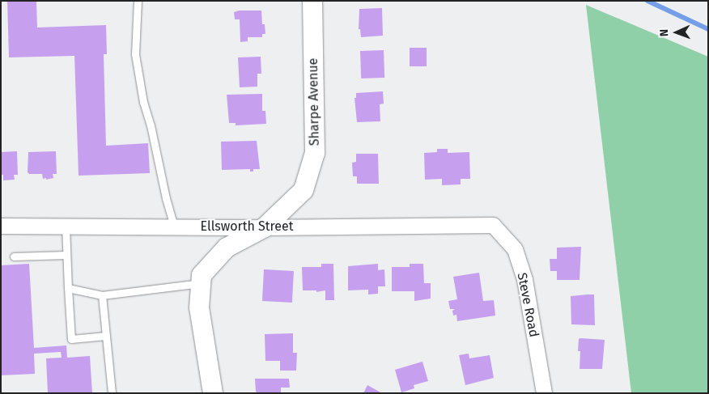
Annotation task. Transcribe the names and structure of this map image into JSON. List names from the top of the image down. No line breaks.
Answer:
{"streets":{"street":["Sharpe Avenue","Ellsworth Street","Steve Road"]},"crossings":[["Sharpe Avenue","Ellsworth Street"],["Ellsworth Street","Steve Road"]],"north":"left"}
